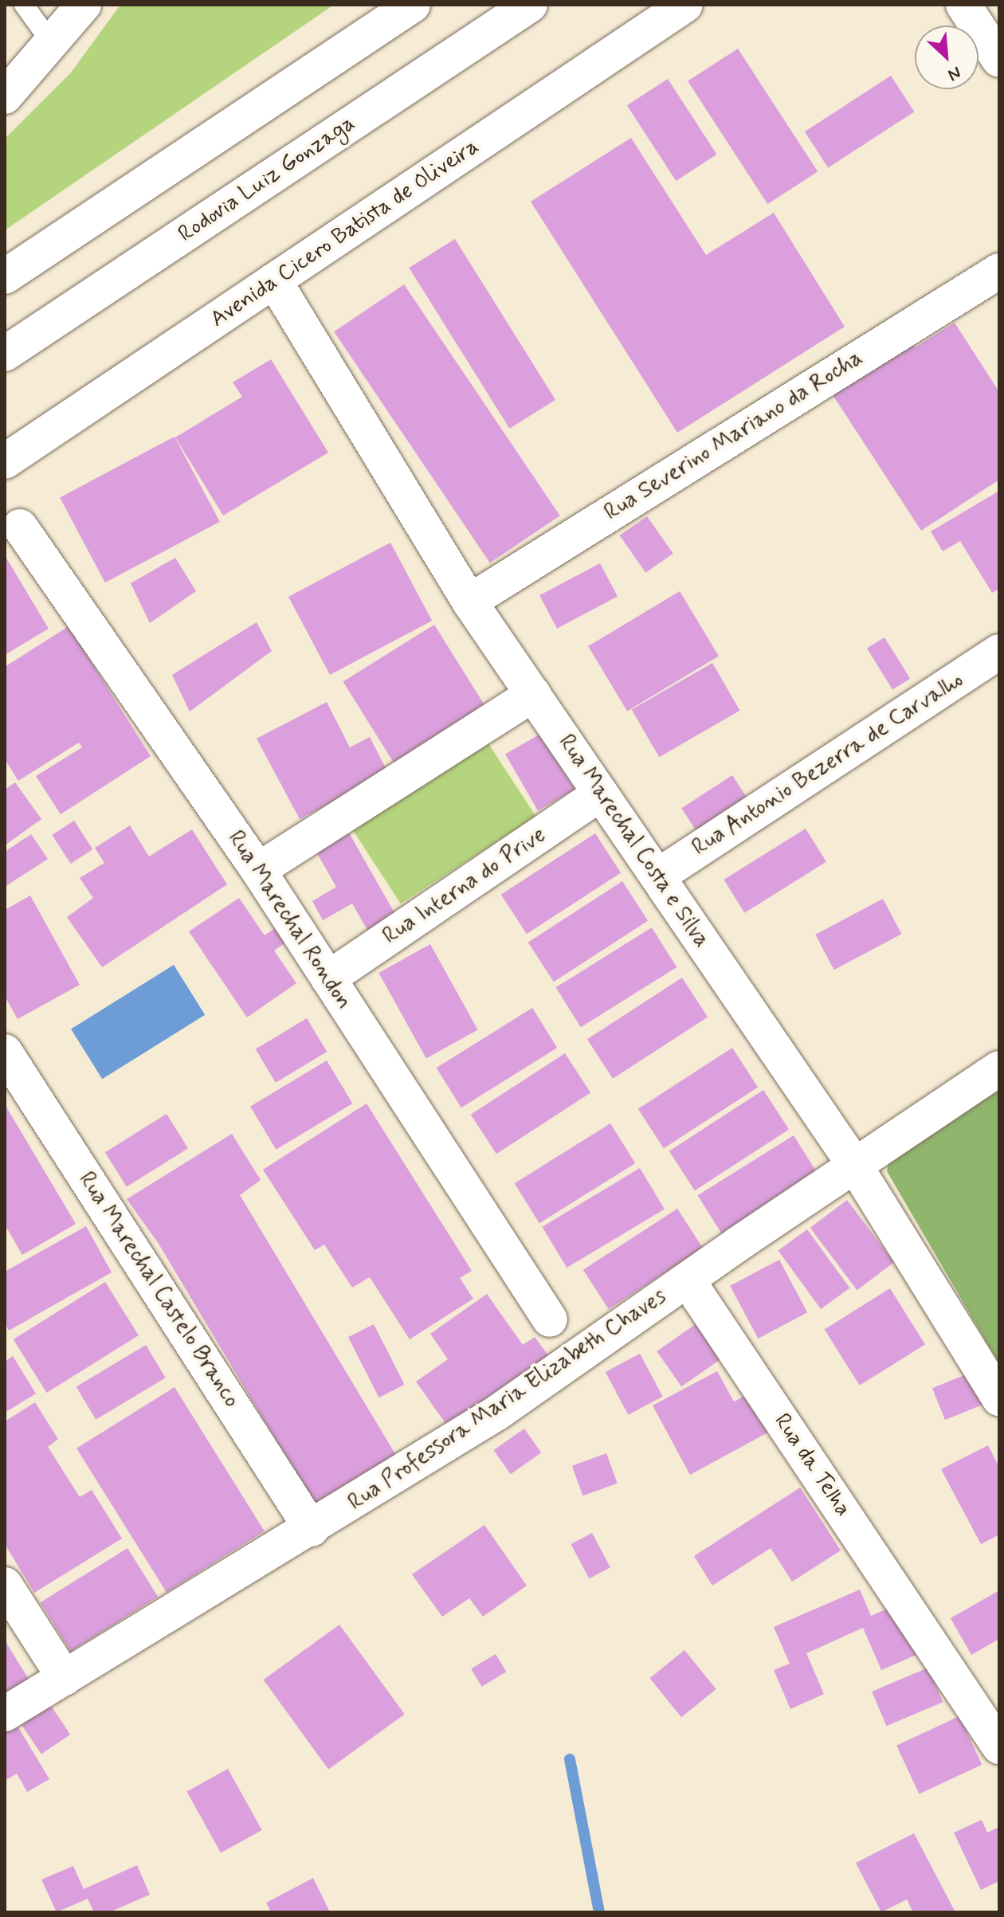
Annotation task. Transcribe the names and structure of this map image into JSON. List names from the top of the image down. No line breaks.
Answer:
{"streets":{"main road":["Rodovia Luiz Gonzaga","Avenida Cicero Batista de Oliveira","Rua Severino Mariano da Rocha","Rua Antonio Bezerra de Carvalho","Rua Marechal Costa e Silva","Rua Interna do Prive","Rua Marechal Rondon","Rua Marechal Castelo Branco","Rua Professora Maria Elizabeth Chaves","Rua da Telha"]},"crossings":[["Avenida Cicero Batista de Oliveira","Rua Marechal Costa e Silva"],["Rua Severino Mariano da Rocha","Rua Marechal Costa e Silva"],["Rua Antonio Bezerra de Carvalho","Rua Marechal Costa e Silva"],["Rua Marechal Costa e Silva","Rua Interna do Prive"],["Rua Marechal Costa e Silva","Rua Professora Maria Elizabeth Chaves"],["Rua Interna do Prive","Rua Marechal Rondon"],["Rua Marechal Castelo Branco","Rua Professora Maria Elizabeth Chaves"],["Rua Professora Maria Elizabeth Chaves","Rua da Telha"]],"north":"bottom right"}
